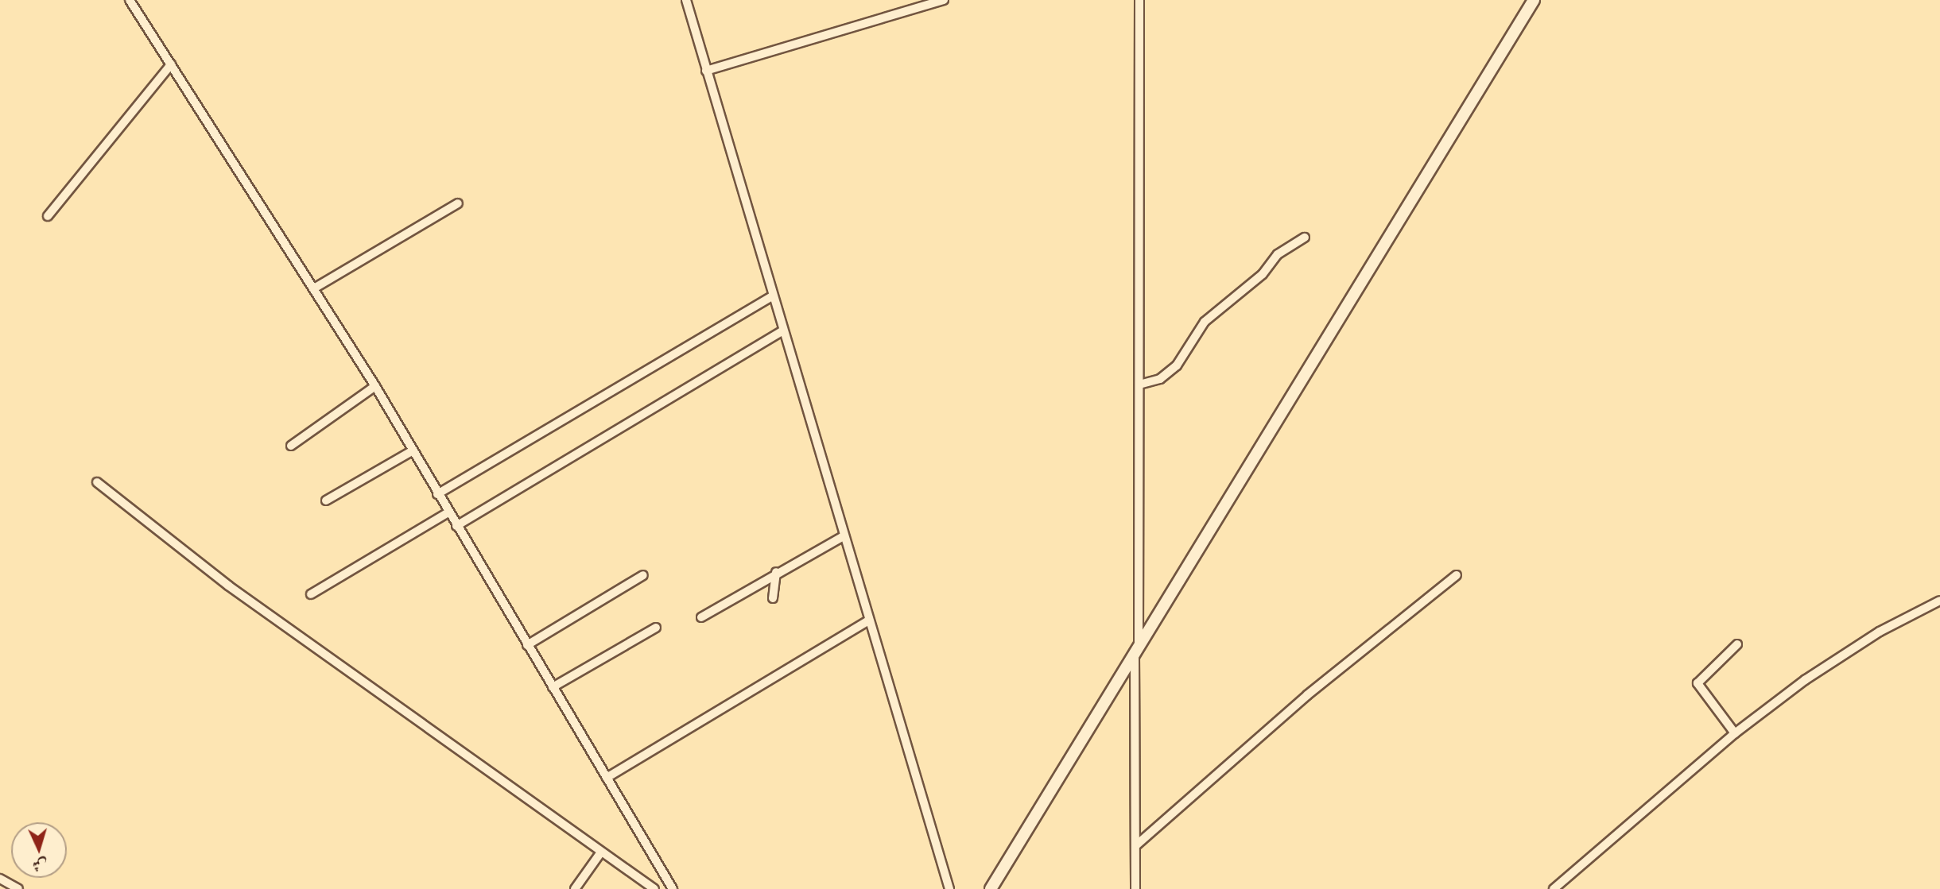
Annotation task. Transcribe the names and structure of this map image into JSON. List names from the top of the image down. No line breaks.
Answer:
{"north":"bottom"}
